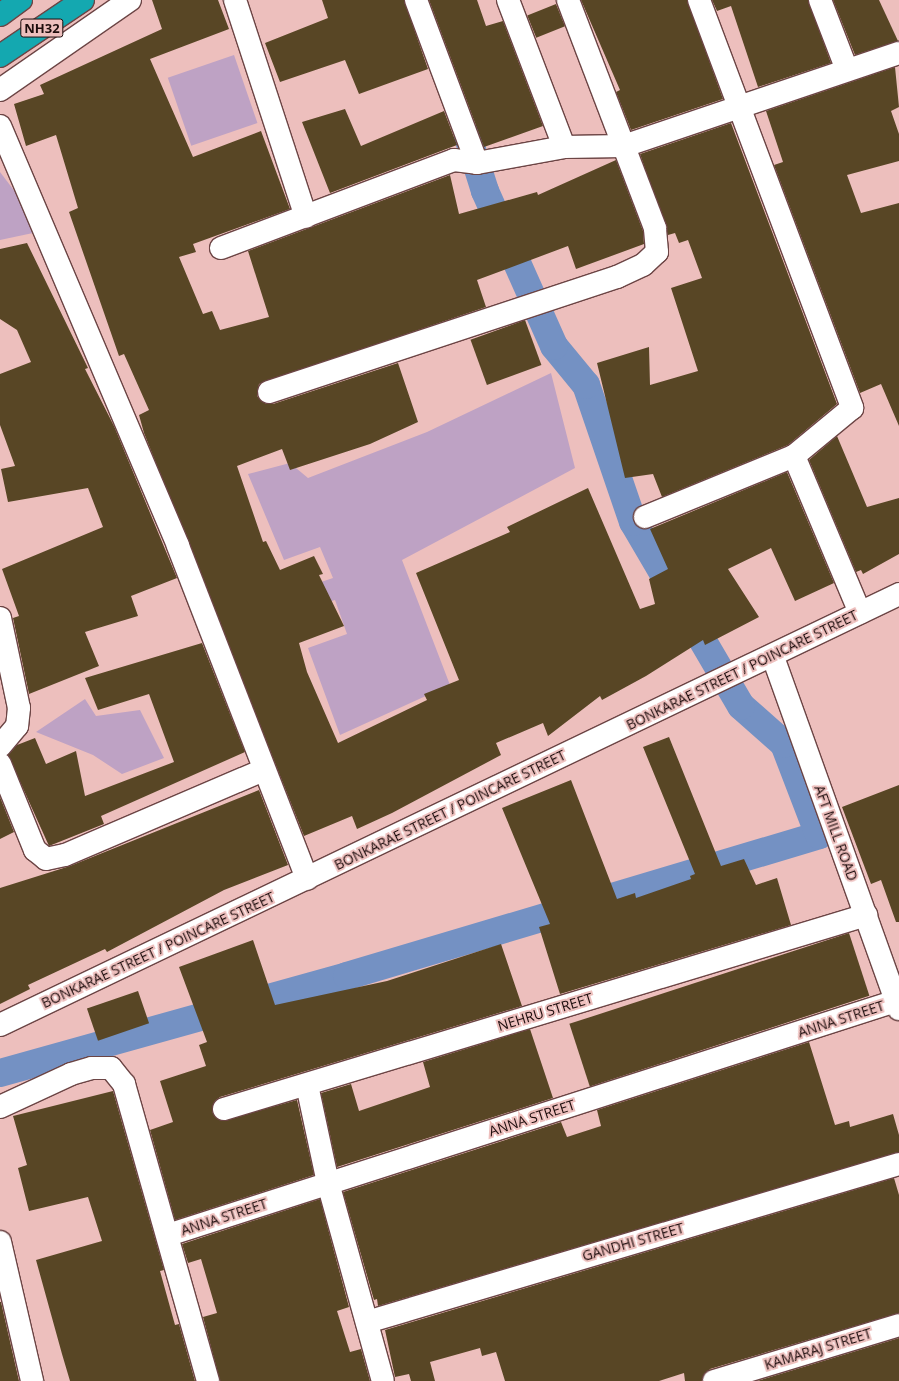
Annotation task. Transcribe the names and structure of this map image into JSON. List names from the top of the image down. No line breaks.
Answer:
{"streets":{"highway":["NH32"],"street":["BONKARAE STREET / POINCARE STREET","AFT MILL ROAD","NEHRU STREET","ANNA STREET","GANDHI STREET","KAMARAJ STREET"]},"crossings":[["BONKARAE STREET / POINCARE STREET","AFT MILL ROAD"],["AFT MILL ROAD","NEHRU STREET"],["AFT MILL ROAD","ANNA STREET"]]}
